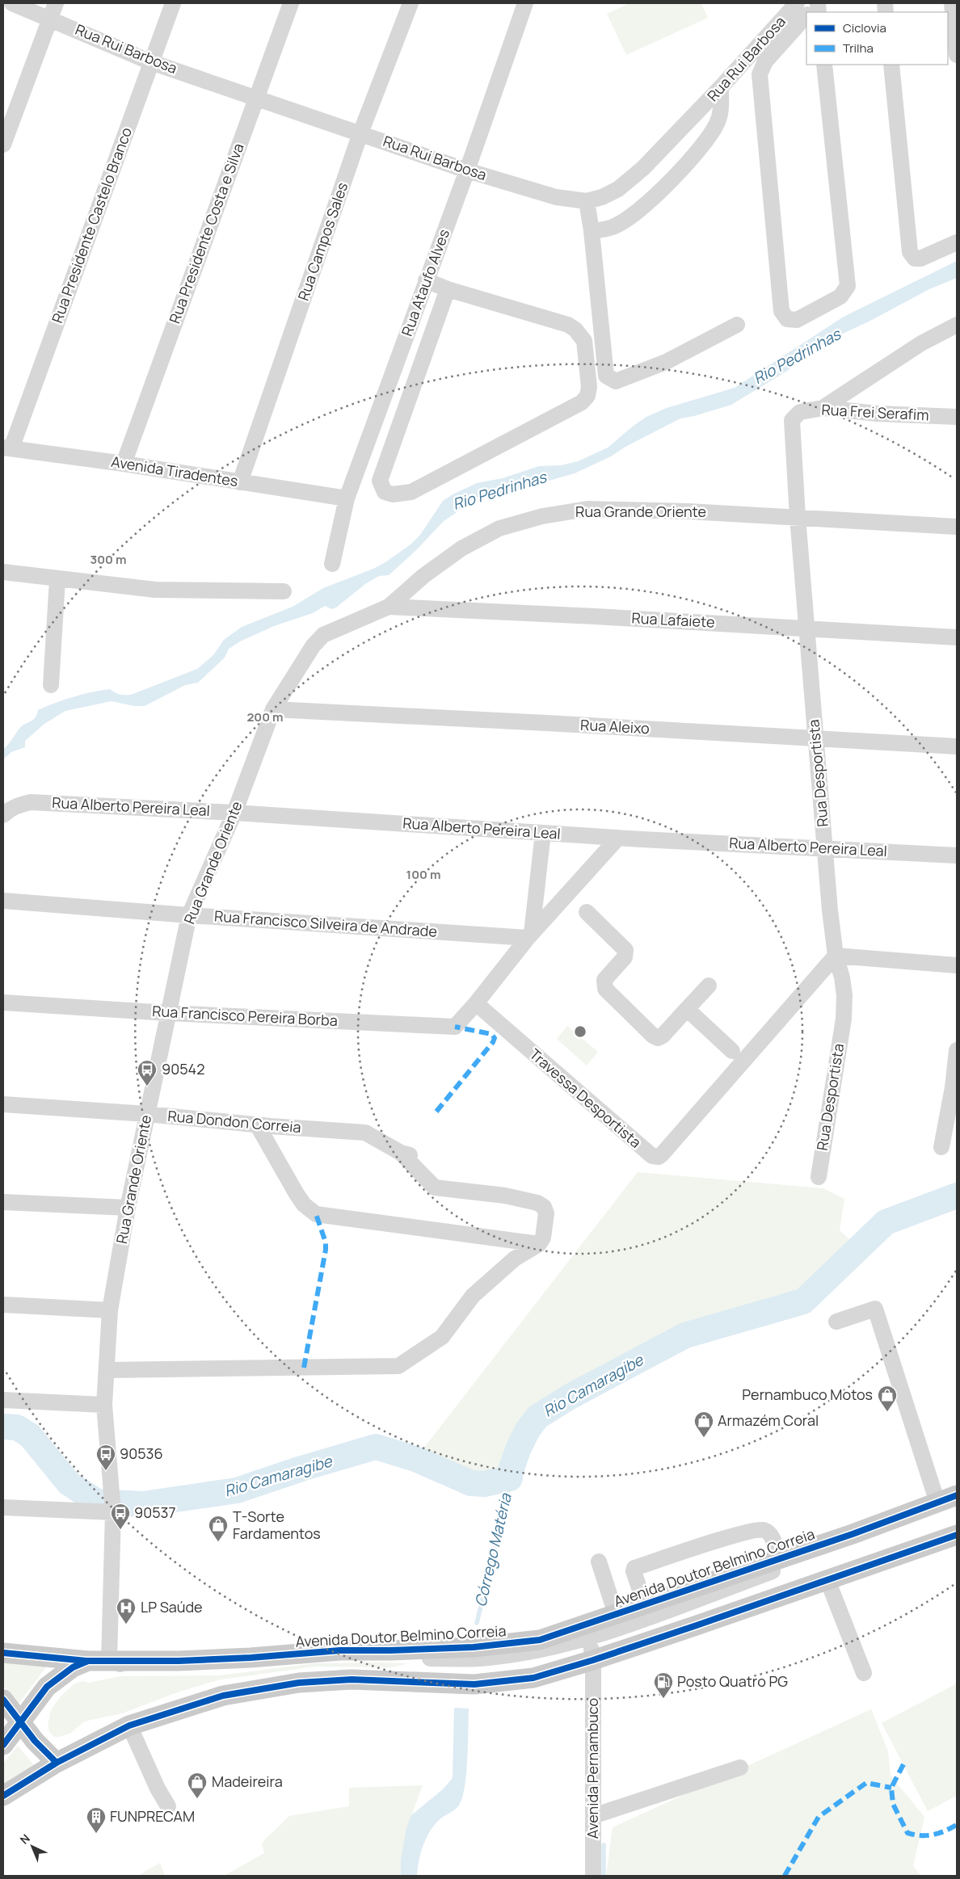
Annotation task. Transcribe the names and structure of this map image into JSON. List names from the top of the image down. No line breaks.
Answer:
{"streets":{"main road":["Avenida Doutor Belmino Correia"],"street":["Rua Rui Barbosa","Rua Presidente Castelo Branco","Rua Presidente Costa e Silva","Rua Campos Sales","Rua Ataufo Alves","Rua Frei Serafim","Avenida Tiradentes","Rua Grande Oriente","Rua Lafaiete","Rua Aleixo","Rua Desportista","Rua Alberto Pereira Leal","Rua Francisco Silveira de Andrade","Rua Francisco Pereira Borba","Travessa Desportista","Rua Dondon Correia","Avenida Pernambuco"]},"crossings":[["Rua Rui Barbosa","Rua Presidente Castelo Branco"],["Rua Rui Barbosa","Rua Presidente Costa e Silva"],["Rua Rui Barbosa","Rua Campos Sales"],["Rua Rui Barbosa","Rua Ataufo Alves"],["Rua Presidente Castelo Branco","Avenida Tiradentes"],["Rua Presidente Costa e Silva","Avenida Tiradentes"],["Rua Campos Sales","Avenida Tiradentes"],["Rua Ataufo Alves","Avenida Tiradentes"],["Rua Frei Serafim","Rua Desportista"],["Rua Grande Oriente","Rua Lafaiete"],["Rua Grande Oriente","Rua Aleixo"],["Rua Grande Oriente","Rua Desportista"],["Rua Grande Oriente","Rua Alberto Pereira Leal"],["Rua Grande Oriente","Rua Francisco Silveira de Andrade"],["Rua Grande Oriente","Rua Francisco Pereira Borba"],["Rua Grande Oriente","Rua Dondon Correia"],["Rua Grande Oriente","Avenida Doutor Belmino Correia"],["Rua Lafaiete","Rua Desportista"],["Rua Aleixo","Rua Desportista"],["Rua Desportista","Rua Alberto Pereira Leal"],["Rua Desportista","Travessa Desportista"],["Rua Francisco Pereira Borba","Travessa Desportista"]],"water":["Rio Pedrinhas","Rio Camaragibe","Córrego Matéria"],"places":{"bus stop":["90542","90536","90537"],"shop":["Pernambuco Motos","Armazém Coral","T-Sorte Fardamentos","Madeireira"],"hospital":["LP Saúde"],"fuel station":["Posto Quatro PG"],"building":["FUNPRECAM"]},"legend":["Ciclovia","Trilha"],"north":"top left","rings":["300 m","200 m","100 m"]}
